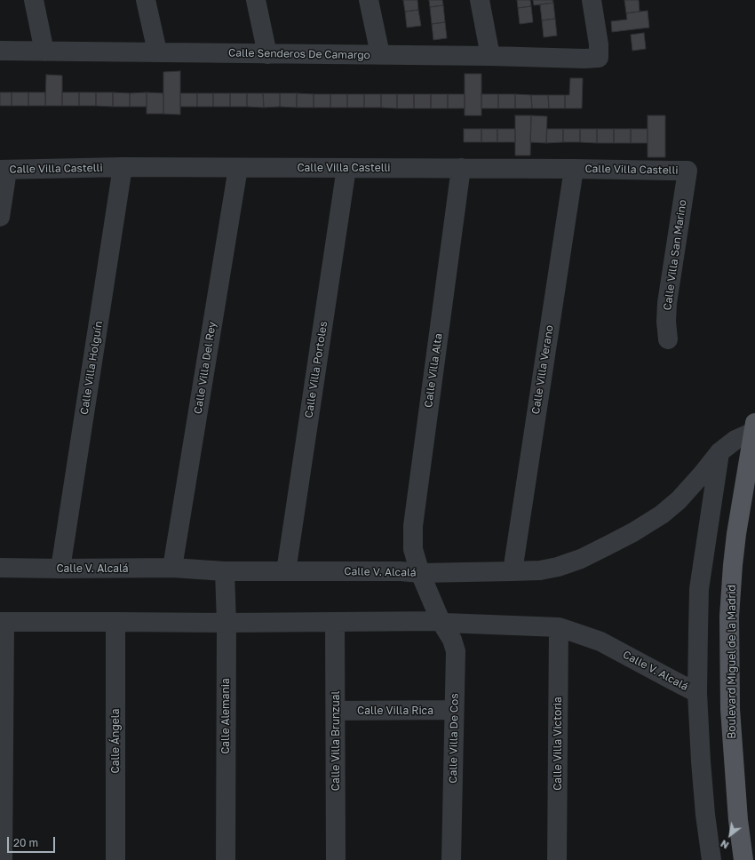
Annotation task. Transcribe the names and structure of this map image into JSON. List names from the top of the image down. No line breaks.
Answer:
{"streets":{"main road":["Boulevard Miguel de la Madrid"],"street":["Calle Senderos De Camargo","Calle Villa Castelli","Calle Villa San Marino","Calle Villa Holguín","Calle Villa Del Rey","Calle Villa Portoles","Calle Villa Verano","Calle Villa Alta","Calle V. Alcalá","Calle Villa Rica","Calle Alemania","Calle Villa De Cos","Calle Ángela","Calle Villa Brunzual","Calle Villa Victoria"]},"crossings":[["Calle Villa Castelli","Calle Villa San Marino"],["Calle Villa Castelli","Calle Villa Holguín"],["Calle Villa Castelli","Calle Villa Del Rey"],["Calle Villa Castelli","Calle Villa Portoles"],["Calle Villa Castelli","Calle Villa Verano"],["Calle Villa Castelli","Calle Villa Alta"],["Calle Villa Holguín","Calle V. Alcalá"],["Calle Villa Del Rey","Calle V. Alcalá"],["Calle Villa Portoles","Calle V. Alcalá"],["Calle Villa Verano","Calle V. Alcalá"],["Calle Villa Alta","Calle V. Alcalá"],["Calle Villa Alta","Calle Villa De Cos"],["Calle V. Alcalá","Boulevard Miguel de la Madrid"],["Calle V. Alcalá","Calle Alemania"],["Calle V. Alcalá","Calle Villa De Cos"],["Calle V. Alcalá","Calle Ángela"],["Calle V. Alcalá","Calle Villa Brunzual"],["Calle V. Alcalá","Calle Villa Victoria"],["Calle Villa Rica","Calle Villa De Cos"],["Calle Villa Rica","Calle Villa Brunzual"]],"scale_bar":"20 m","north":"bottom left"}
